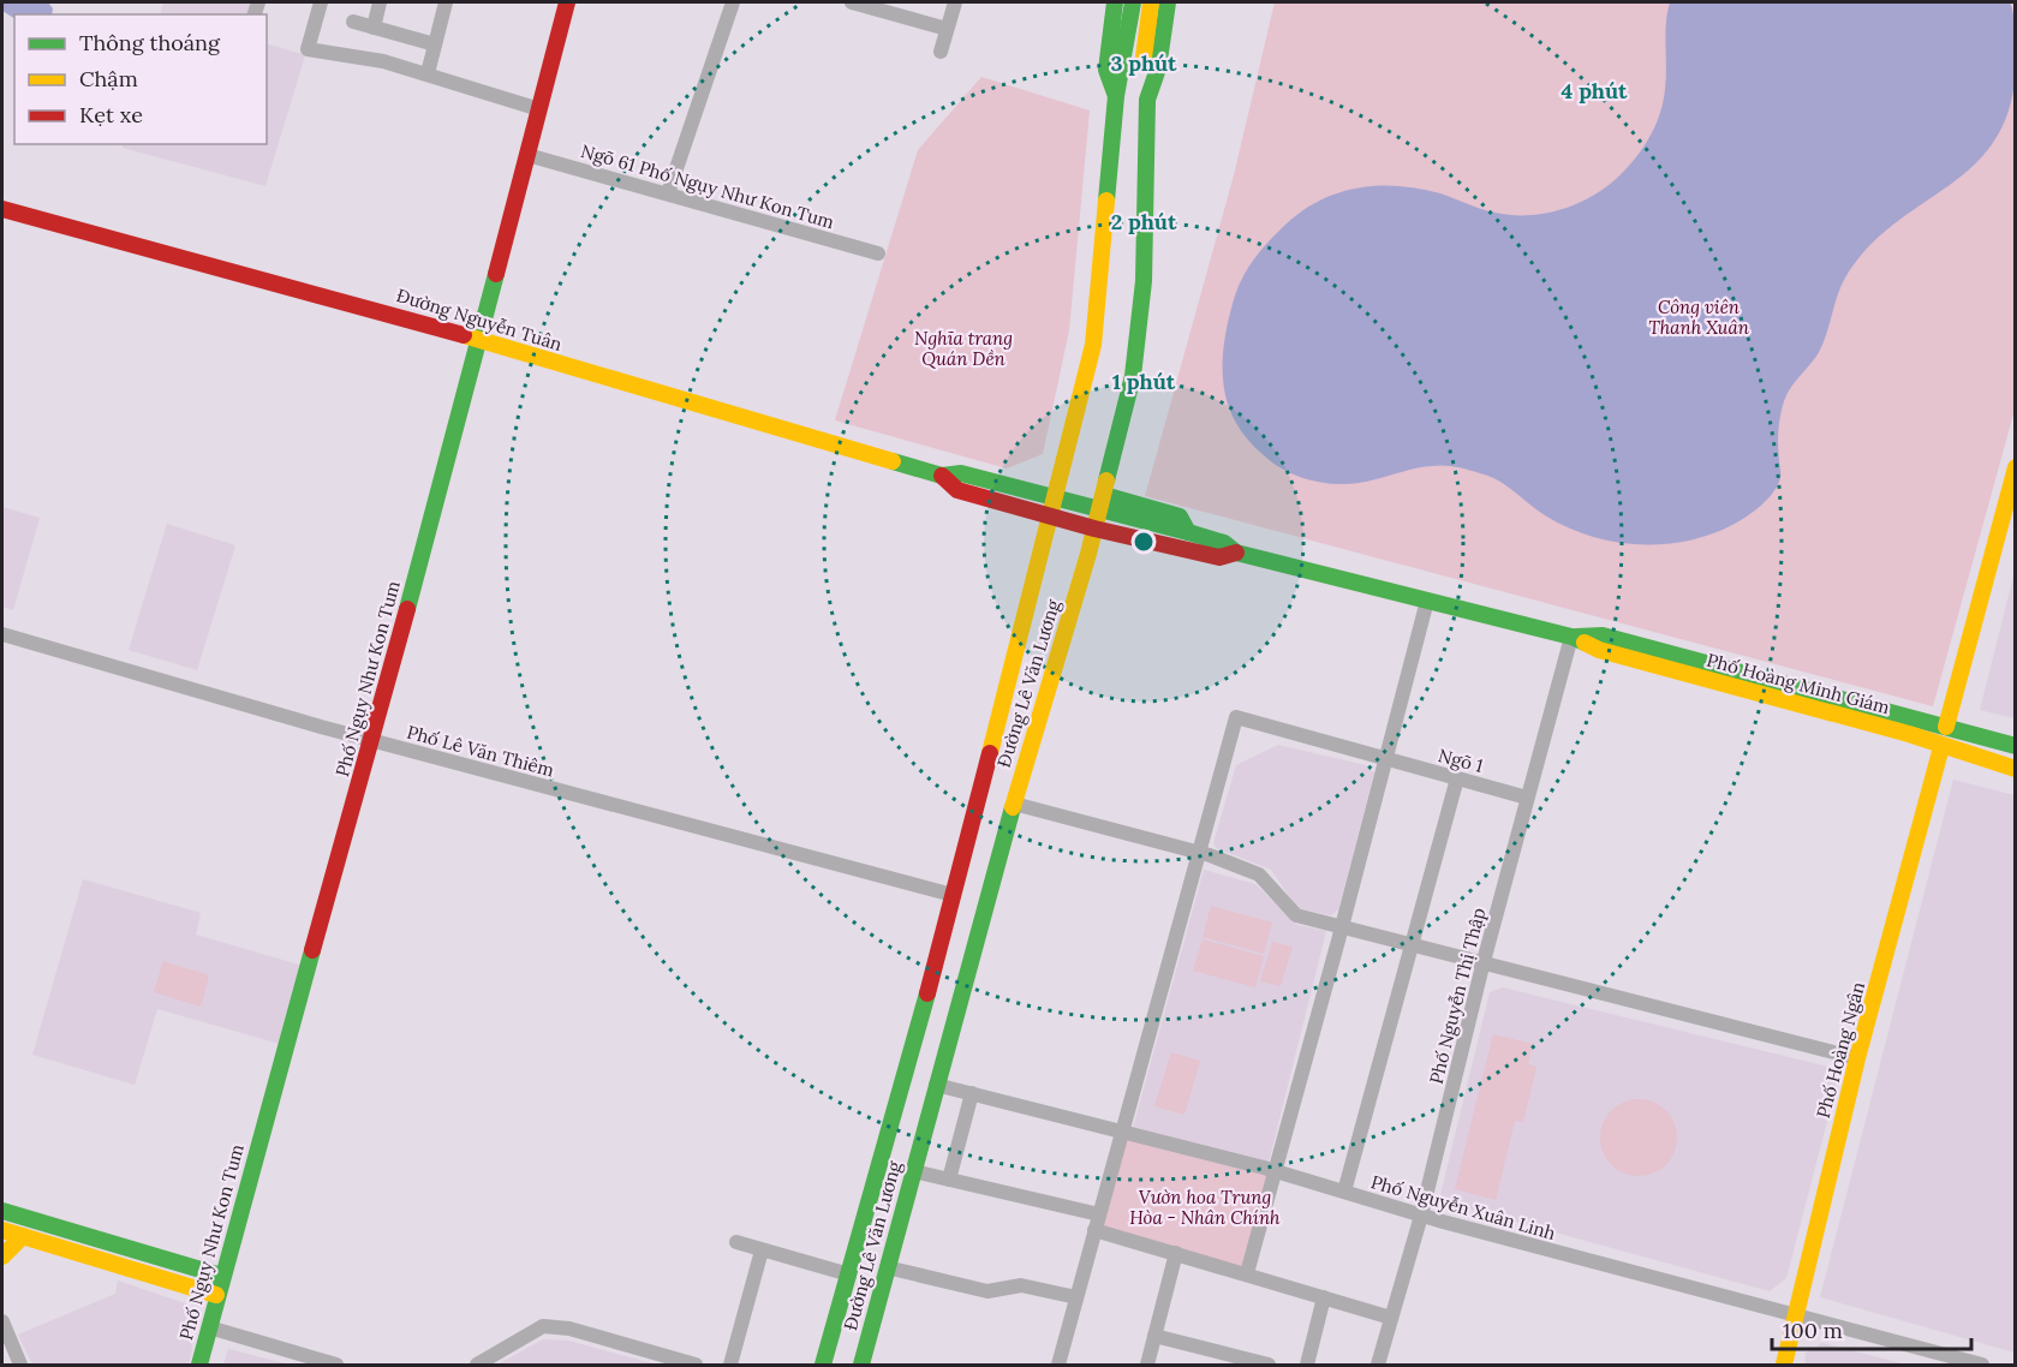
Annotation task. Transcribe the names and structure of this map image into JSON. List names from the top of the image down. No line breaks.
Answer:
{"streets":{"street":["Ngõ 61 Phố Ngụy Như Kon Tum","Đường Nguyễn Tuân","Phố Ngụy Như Kon Tum","Đường Lê Văn Lương","Phố Hoàng Minh Giám","Phố Lê Văn Thiêm","Ngõ 1","Phố Nguyễn Thị Thập","Phố Hoàng Ngân","Phố Nguyễn Xuân Linh"]},"crossings":[["Ngõ 61 Phố Ngụy Như Kon Tum","Phố Ngụy Như Kon Tum"],["Đường Nguyễn Tuân","Phố Ngụy Như Kon Tum"],["Đường Nguyễn Tuân","Đường Lê Văn Lương"],["Đường Nguyễn Tuân","Phố Hoàng Minh Giám"],["Phố Ngụy Như Kon Tum","Phố Lê Văn Thiêm"],["Đường Lê Văn Lương","Phố Hoàng Minh Giám"],["Đường Lê Văn Lương","Phố Lê Văn Thiêm"],["Đường Lê Văn Lương","Phố Nguyễn Xuân Linh"],["Phố Hoàng Minh Giám","Phố Nguyễn Thị Thập"],["Phố Hoàng Minh Giám","Phố Hoàng Ngân"],["Ngõ 1","Phố Nguyễn Thị Thập"],["Phố Nguyễn Thị Thập","Phố Nguyễn Xuân Linh"],["Phố Hoàng Ngân","Phố Nguyễn Xuân Linh"]],"parks":["Công viên Thanh Xuân","Nghĩa trang Quán Dền","Vườn hoa Trung Hòa - Nhân Chính"],"legend":["Thông thoáng","Chậm","Kẹt xe"],"scale_bar":"100 m","rings":["3 phút","4 phút","2 phút","1 phút"]}
